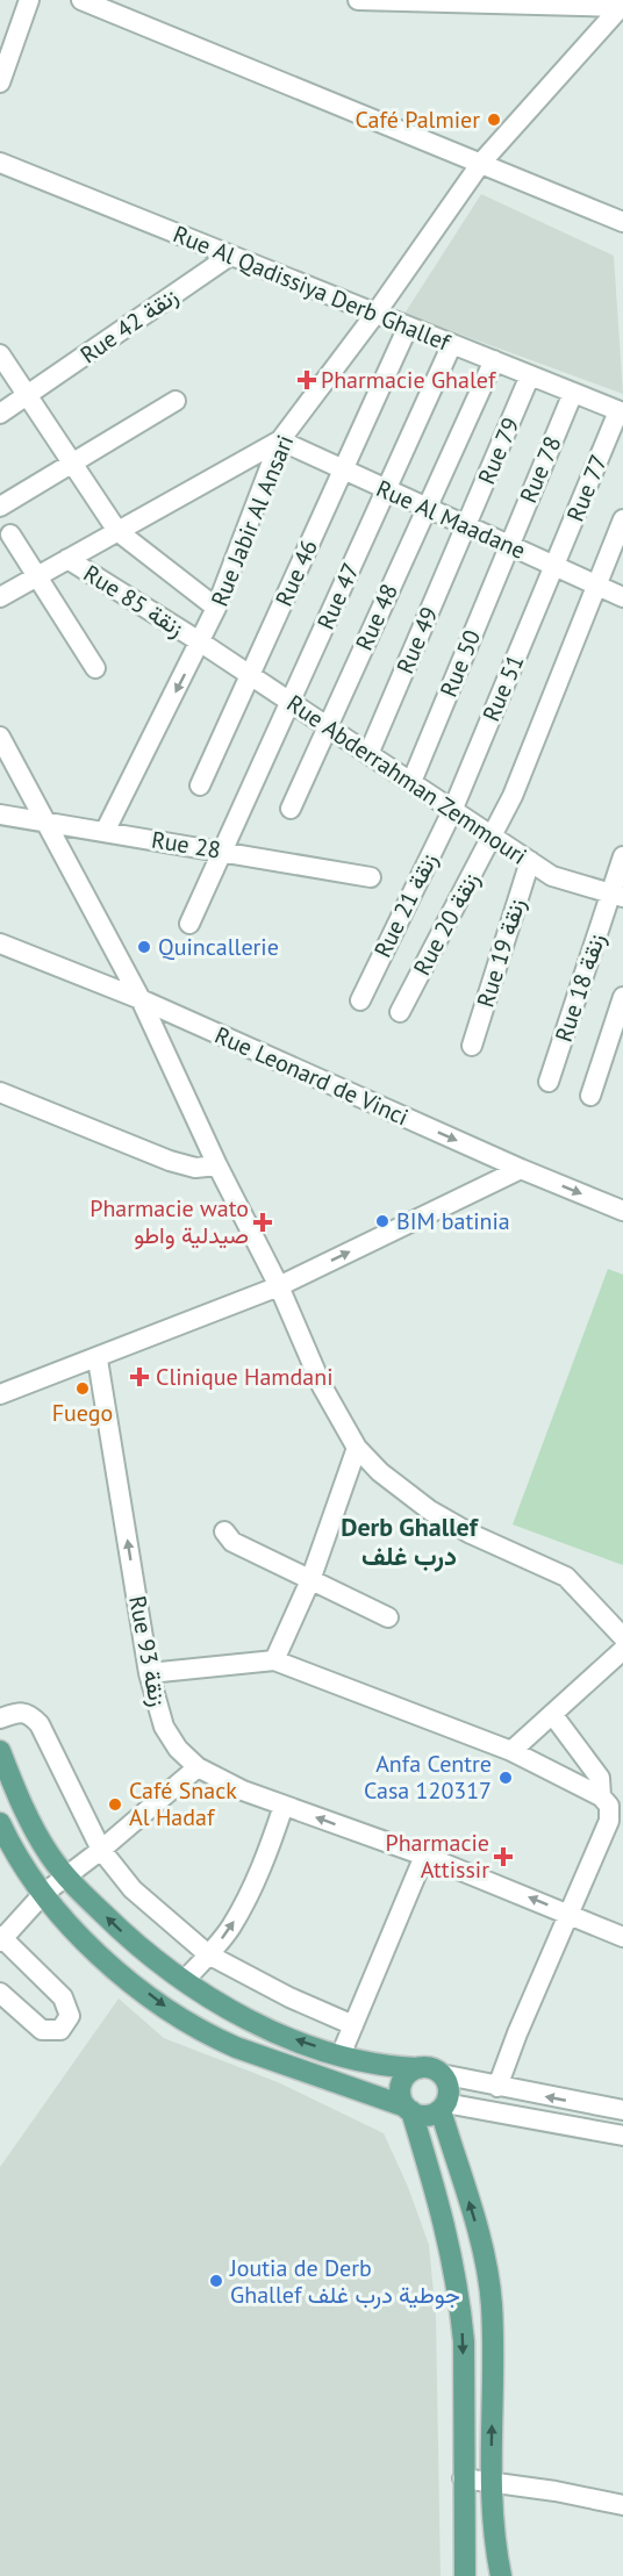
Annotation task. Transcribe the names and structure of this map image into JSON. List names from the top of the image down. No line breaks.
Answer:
{"streets":{"street":["Rue Al Qadissiya Derb Ghallef","Rue 42 زنقة","Rue 79","Rue 78","Rue 77","Rue Al Maadane","Rue Jabir Al Ansari","Rue 46","Rue 47","Rue 85 زنقة","Rue 48","Rue 49","Rue 50","Rue 51","Rue Abderrahman Zemmouri","Rue 28","Rue 21 زنقة","Rue 20 زنقة","Rue 19 زنقة","Rue 18 زنقة","Rue Leonard de Vinci","Rue 93 زنقة"]},"crossings":[["Rue Al Qadissiya Derb Ghallef","Rue 42 زنقة"],["Rue Al Qadissiya Derb Ghallef","Rue 79"],["Rue Al Qadissiya Derb Ghallef","Rue 78"],["Rue Al Qadissiya Derb Ghallef","Rue 77"],["Rue Al Qadissiya Derb Ghallef","Rue Jabir Al Ansari"],["Rue Al Qadissiya Derb Ghallef","Rue 46"],["Rue Al Qadissiya Derb Ghallef","Rue 47"],["Rue Al Qadissiya Derb Ghallef","Rue 48"],["Rue 79","Rue Al Maadane"],["Rue 79","Rue 49"],["Rue 78","Rue Al Maadane"],["Rue 78","Rue 50"],["Rue 77","Rue Al Maadane"],["Rue 77","Rue 51"],["Rue Al Maadane","Rue Jabir Al Ansari"],["Rue Al Maadane","Rue 46"],["Rue Al Maadane","Rue 47"],["Rue Al Maadane","Rue 48"],["Rue Al Maadane","Rue 49"],["Rue Al Maadane","Rue 50"],["Rue Al Maadane","Rue 51"],["Rue Al Maadane","Rue 20 زنقة"],["Rue Jabir Al Ansari","Rue 85 زنقة"],["Rue Jabir Al Ansari","Rue Abderrahman Zemmouri"],["Rue Jabir Al Ansari","Rue 28"],["Rue 46","Rue Abderrahman Zemmouri"],["Rue 47","Rue Abderrahman Zemmouri"],["Rue 47","Rue 28"],["Rue 85 زنقة","Rue Abderrahman Zemmouri"],["Rue 48","Rue Abderrahman Zemmouri"],["Rue 49","Rue Abderrahman Zemmouri"],["Rue 50","Rue Abderrahman Zemmouri"],["Rue 51","Rue Abderrahman Zemmouri"],["Rue 51","Rue 21 زنقة"],["Rue Abderrahman Zemmouri","Rue 21 زنقة"],["Rue Abderrahman Zemmouri","Rue 20 زنقة"],["Rue Abderrahman Zemmouri","Rue 19 زنقة"],["Rue Abderrahman Zemmouri","Rue 18 زنقة"]],"one_way":["Rue Leonard de Vinci"],"districts":["Derb Ghallef درب غلف"],"places":{"other":["Café Palmier","Quincallerie","BIM batinia","Fuego","Anfa Centre Casa 120317","Café Snack Al Hadaf","Joutia de Derb Ghallef جوطية درب غلف"],"health":["Pharmacie Ghalef","Pharmacie wato صيدلية واطو","Clinique Hamdani","Pharmacie Attissir"]}}
